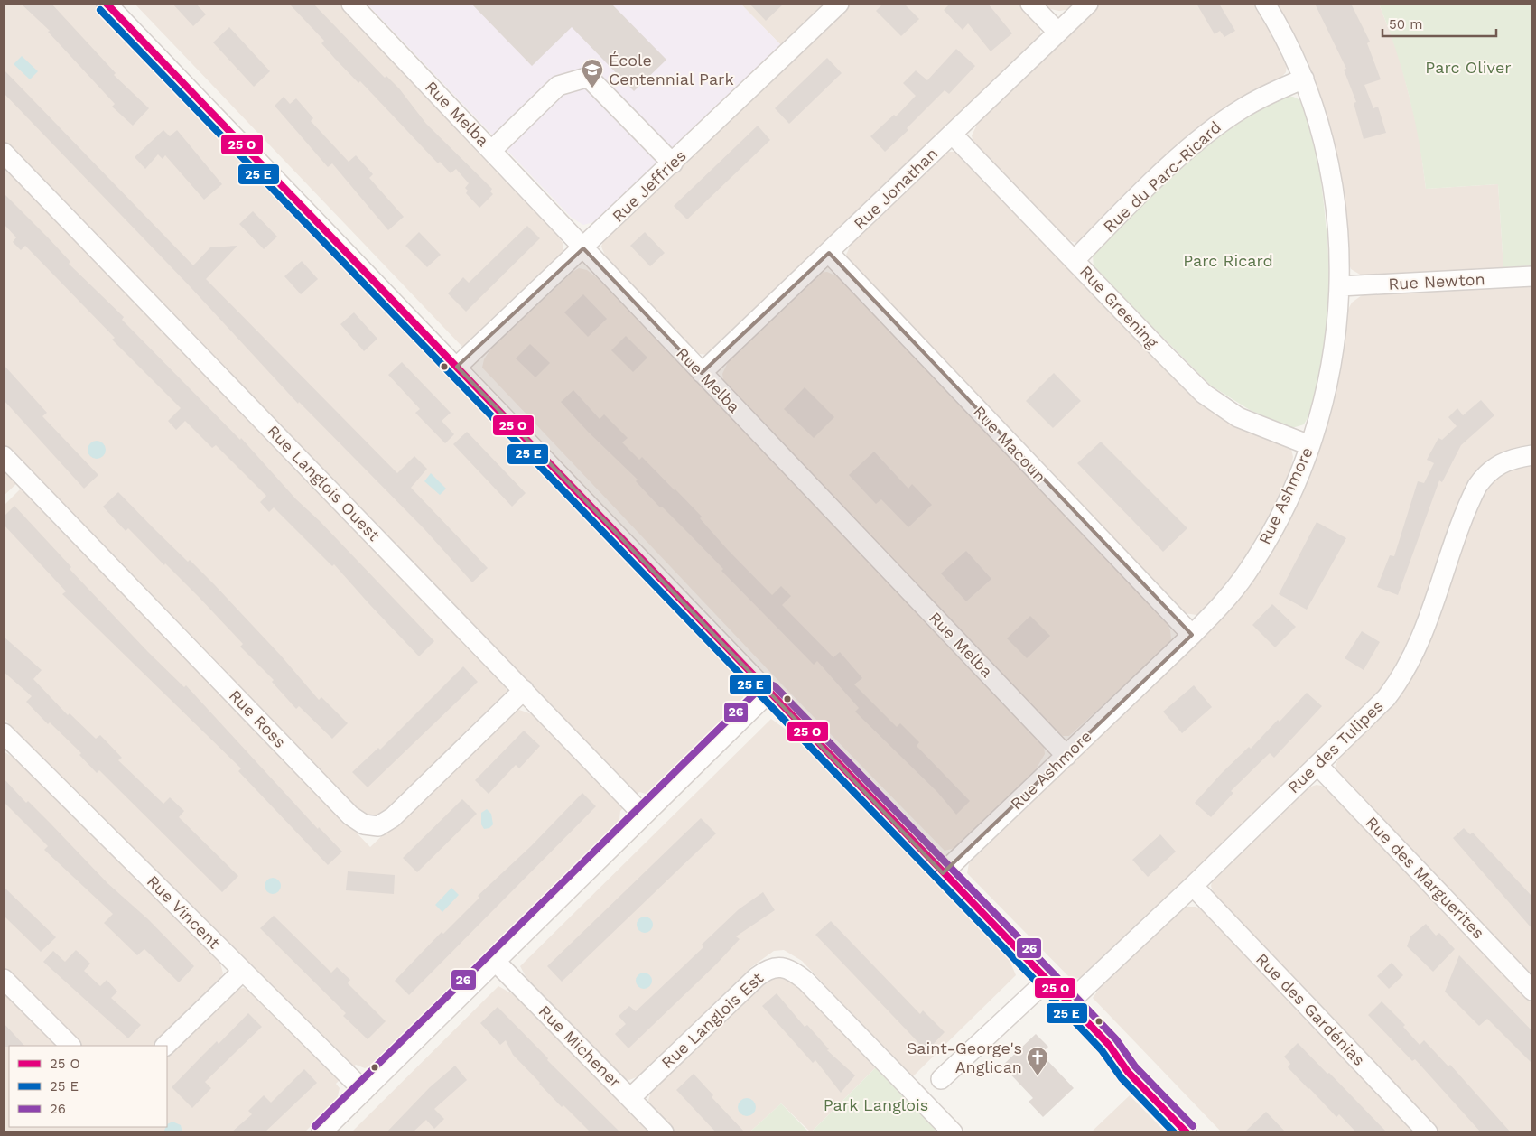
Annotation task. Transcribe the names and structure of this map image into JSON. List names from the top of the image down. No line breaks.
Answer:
{"streets":{"street":["Rue Melba","Rue du Parc-Ricard","Rue Jeffries","Rue Jonathan","Rue Newton","Rue Greening","Rue Macoun","Rue Langlois Ouest","Rue Ashmore","Rue Ross","Rue des Tulipes","Rue des Marguerites","Rue Vincent","Rue des Gardénias","Rue Langlois Est","Rue Michener"]},"crossings":[["Rue Melba","Rue Jeffries"],["Rue Melba","Rue Jonathan"],["Rue Melba","Rue Ashmore"],["Rue du Parc-Ricard","Rue Greening"],["Rue du Parc-Ricard","Rue Ashmore"],["Rue Jonathan","Rue Greening"],["Rue Jonathan","Rue Macoun"],["Rue Newton","Rue Ashmore"],["Rue Greening","Rue Ashmore"],["Rue Macoun","Rue Ashmore"],["Rue Langlois Ouest","Rue Ross"],["Rue des Tulipes","Rue des Marguerites"],["Rue des Tulipes","Rue des Gardénias"],["Rue Langlois Est","Rue Michener"]],"parks":["Parc Oliver","Parc Ricard","Park Langlois"],"places":{"school or university":["École Centennial Park"],"church":["Saint-George's Anglican"]},"lines":["transit line 26"],"legend":["25 O","25 E","26"],"scale_bar":"50 m"}
